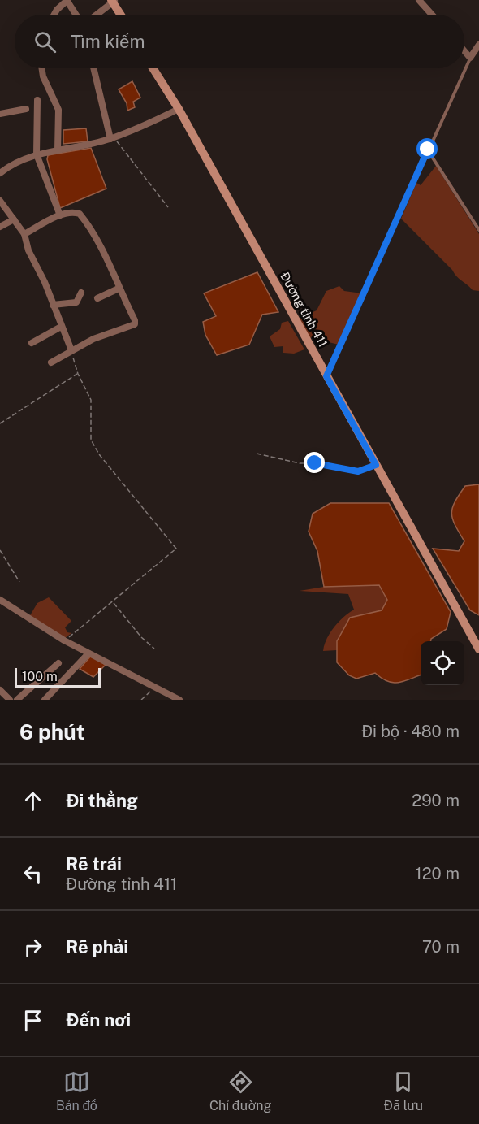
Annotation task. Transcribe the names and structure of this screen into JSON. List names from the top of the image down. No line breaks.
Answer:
{"streets":{"main road":["Đường tỉnh 411"]},"scale_bar":"100 m","page":{"search":"Tìm kiếm","scale":"100 m","heading":["6 phút","Đi bộ · 480 m"],"list":[["Đi thẳng","290 m"],["Rẽ trái","Đường tỉnh 411","120 m"],["Rẽ phải","70 m"],"Đến nơi"],"nav":["Bản đồ","Chỉ đường","Đã lưu"]}}
